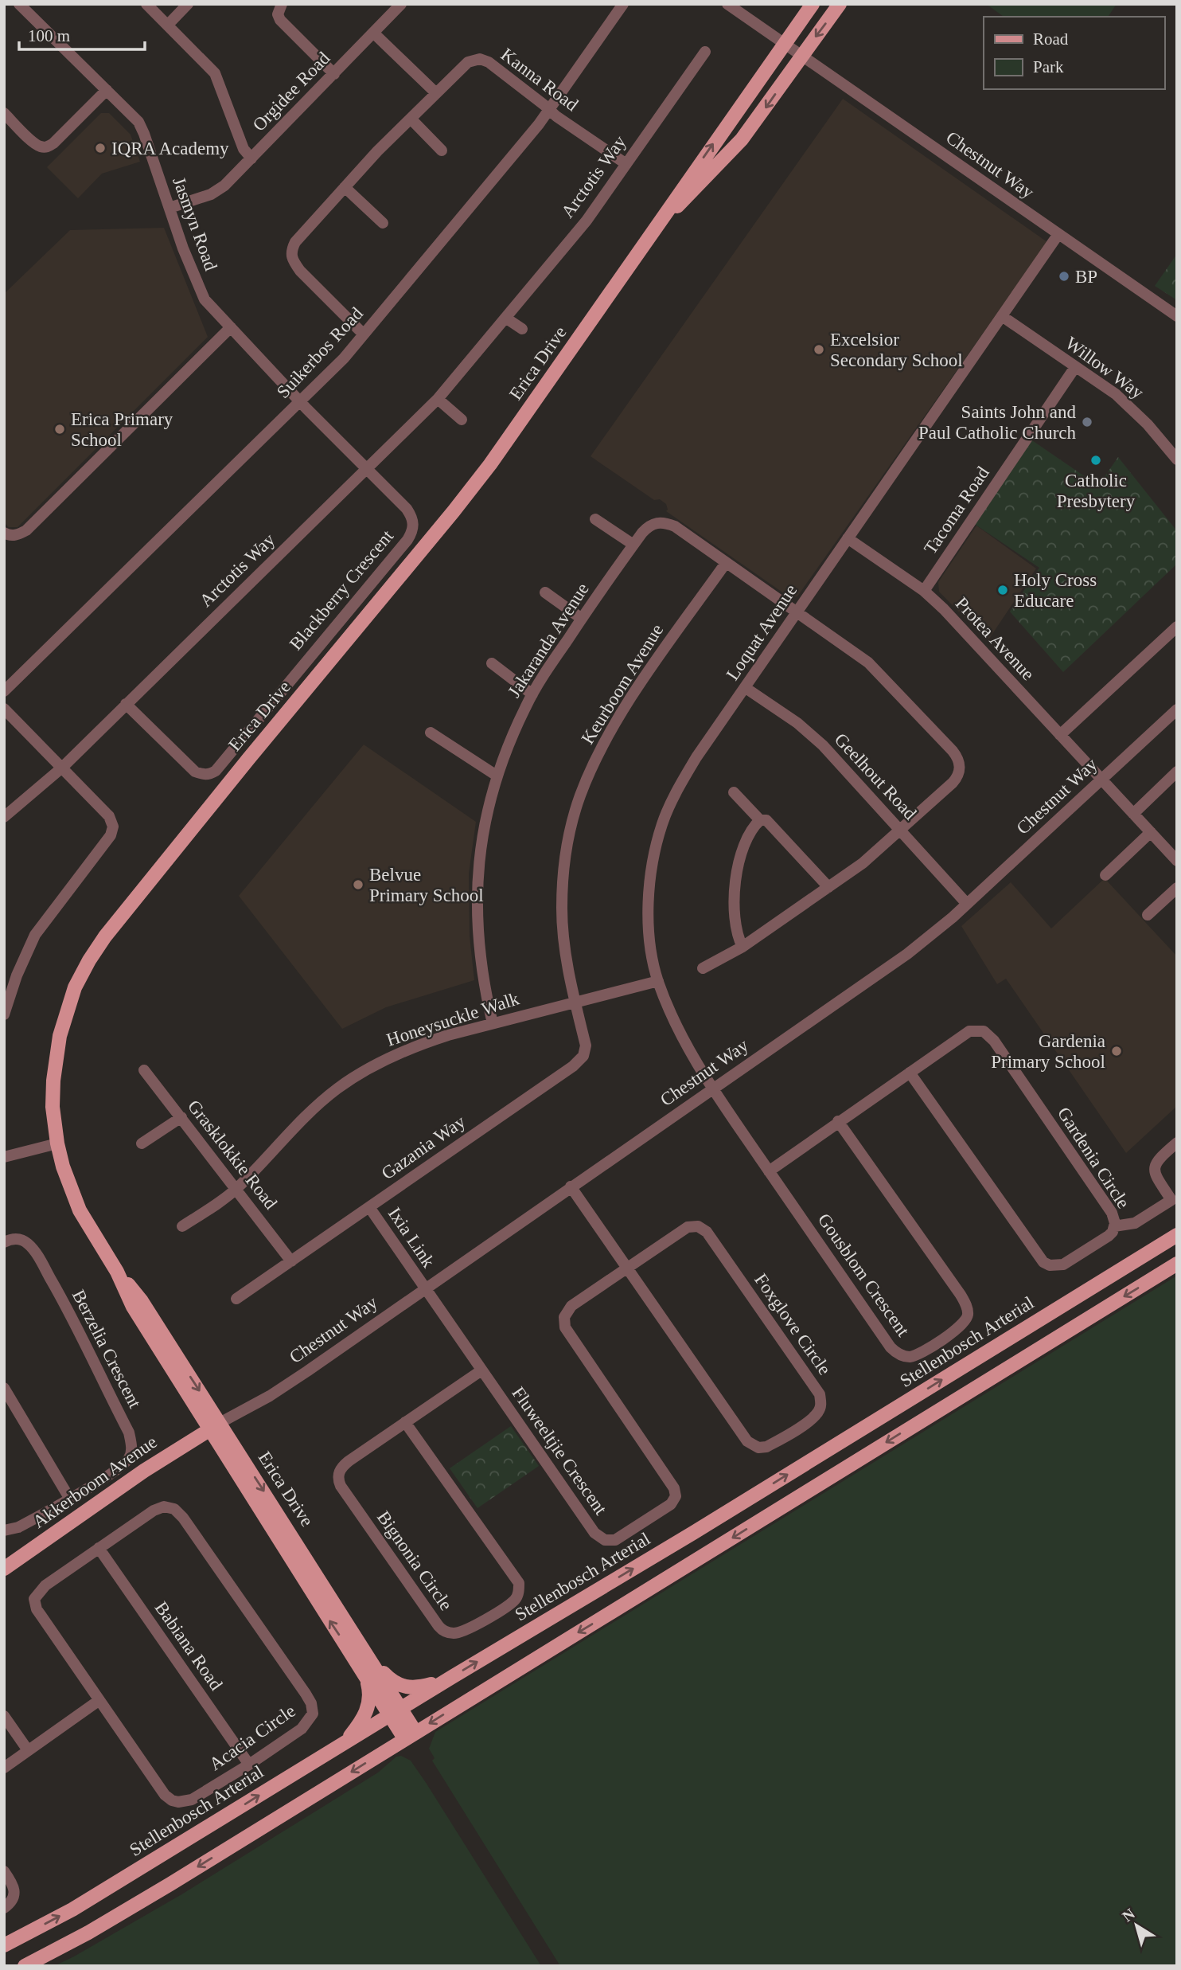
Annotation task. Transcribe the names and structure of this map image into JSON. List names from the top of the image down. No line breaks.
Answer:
{"streets":{"main road":["Erica Drive","Stellenbosch Arterial","Akkerboom Avenue"],"street":["Kanna Road","Orgidee Road","Chestnut Way","Arctotis Way","Jasmyn Road","Suikerbos Road","Willow Way","Tacoma Road","Blackberry Crescent","Loquat Avenue","Protea Avenue","Jakaranda Avenue","Keurboom Avenue","Geelhout Road","Honeysuckle Walk","Gazania Way","Grasklokkie Road","Gardenia Circle","Ixia Link","Gousblom Crescent","Foxglove Circle","Berzelia Crescent","Fluweeltjie Crescent","Bignonia Circle","Babiana Road","Acacia Circle"]},"crossings":[["Kanna Road","Arctotis Way"],["Kanna Road","Suikerbos Road"],["Orgidee Road","Jasmyn Road"],["Chestnut Way","Erica Drive"],["Chestnut Way","Loquat Avenue"],["Chestnut Way","Protea Avenue"],["Chestnut Way","Geelhout Road"],["Chestnut Way","Ixia Link"],["Chestnut Way","Gousblom Crescent"],["Chestnut Way","Foxglove Circle"],["Chestnut Way","Fluweeltjie Crescent"],["Chestnut Way","Akkerboom Avenue"],["Arctotis Way","Jasmyn Road"],["Arctotis Way","Blackberry Crescent"],["Jasmyn Road","Suikerbos Road"],["Jasmyn Road","Blackberry Crescent"],["Erica Drive","Stellenbosch Arterial"],["Erica Drive","Akkerboom Avenue"],["Willow Way","Tacoma Road"],["Willow Way","Loquat Avenue"],["Tacoma Road","Protea Avenue"],["Loquat Avenue","Protea Avenue"],["Loquat Avenue","Geelhout Road"],["Loquat Avenue","Honeysuckle Walk"],["Loquat Avenue","Gousblom Crescent"],["Jakaranda Avenue","Keurboom Avenue"],["Jakaranda Avenue","Honeysuckle Walk"],["Keurboom Avenue","Honeysuckle Walk"],["Keurboom Avenue","Gazania Way"],["Honeysuckle Walk","Gazania Way"],["Honeysuckle Walk","Grasklokkie Road"],["Gazania Way","Grasklokkie Road"],["Gazania Way","Ixia Link"],["Gardenia Circle","Gousblom Crescent"],["Ixia Link","Fluweeltjie Crescent"],["Foxglove Circle","Fluweeltjie Crescent"],["Fluweeltjie Crescent","Bignonia Circle"],["Babiana Road","Acacia Circle"]],"places":["IQRA Academy","BP","Excelsior Secondary School","Saints John and Paul Catholic Church","Erica Primary School","Catholic Presbytery","Holy Cross Educare","Belvue Primary School","Gardenia Primary School"],"legend":["Road","Park"],"scale_bar":"100 m","north":"top left"}
